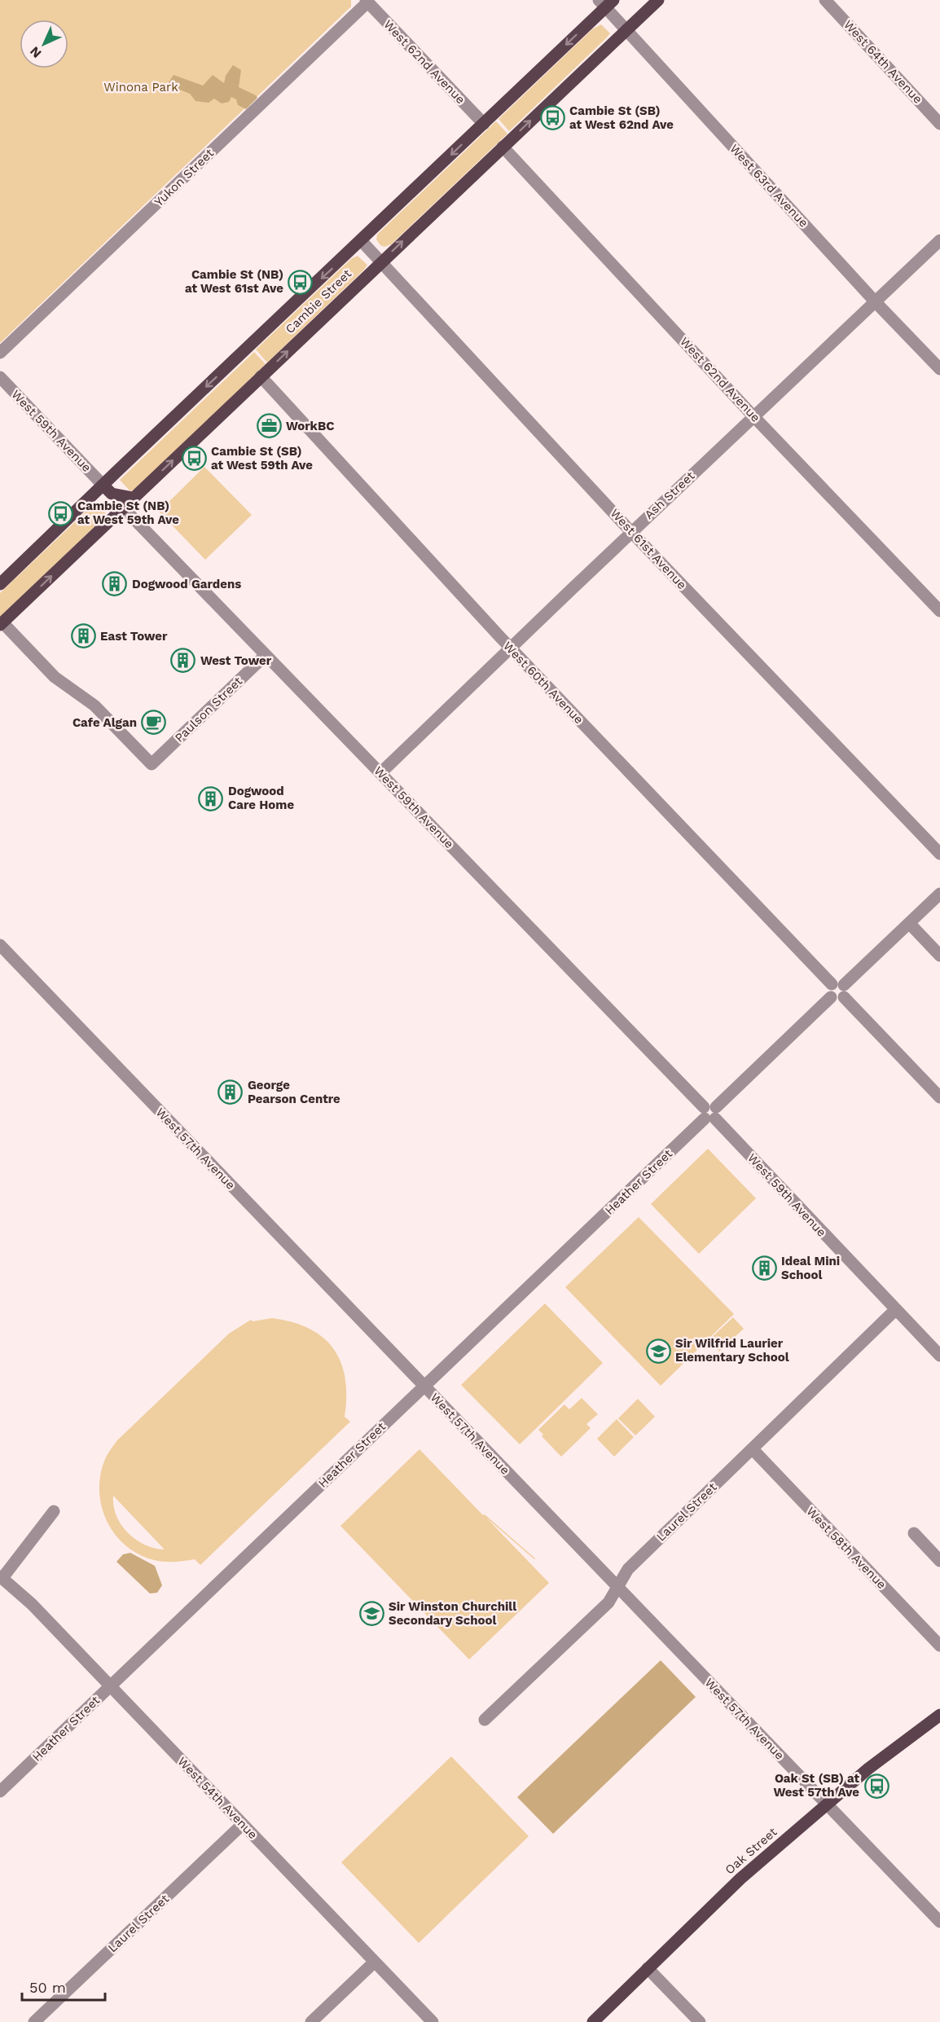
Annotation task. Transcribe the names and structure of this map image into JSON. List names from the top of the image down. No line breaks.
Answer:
{"streets":{"main road":["Cambie Street","Oak Street"],"street":["West 62nd Avenue","West 64th Avenue","Yukon Street","West 63rd Avenue","West 59th Avenue","Ash Street","West 61st Avenue","West 60th Avenue","Paulson Street","West 57th Avenue","Heather Street","Laurel Street","West 58th Avenue","West 54th Avenue"]},"crossings":[["West 62nd Avenue","Yukon Street"],["West 62nd Avenue","Cambie Street"],["West 62nd Avenue","Ash Street"],["West 63rd Avenue","Cambie Street"],["West 63rd Avenue","Ash Street"],["Cambie Street","West 59th Avenue"],["Cambie Street","West 61st Avenue"],["Cambie Street","West 60th Avenue"],["Cambie Street","Paulson Street"],["West 59th Avenue","Ash Street"],["West 59th Avenue","Paulson Street"],["West 59th Avenue","Heather Street"],["West 59th Avenue","Laurel Street"],["Ash Street","West 61st Avenue"],["Ash Street","West 60th Avenue"],["West 60th Avenue","Heather Street"],["West 57th Avenue","Heather Street"],["West 57th Avenue","Laurel Street"],["West 57th Avenue","Oak Street"],["Heather Street","West 54th Avenue"],["Laurel Street","West 58th Avenue"],["Laurel Street","West 54th Avenue"]],"parks":["Winona Park"],"places":{"bus stop":["Cambie St (SB) at West 62nd Ave","Cambie St (NB) at West 61st Ave","Cambie St (SB) at West 59th Ave","Cambie St (NB) at West 59th Ave","Oak St (SB) at West 57th Ave"],"office":["WorkBC"],"building":["Dogwood Gardens","East Tower","West Tower","Dogwood Care Home","George Pearson Centre","Ideal Mini School"],"cafe":["Cafe Algan"],"school or university":["Sir Wilfrid Laurier Elementary School","Sir Winston Churchill Secondary School"]},"scale_bar":"50 m","north":"bottom left"}
